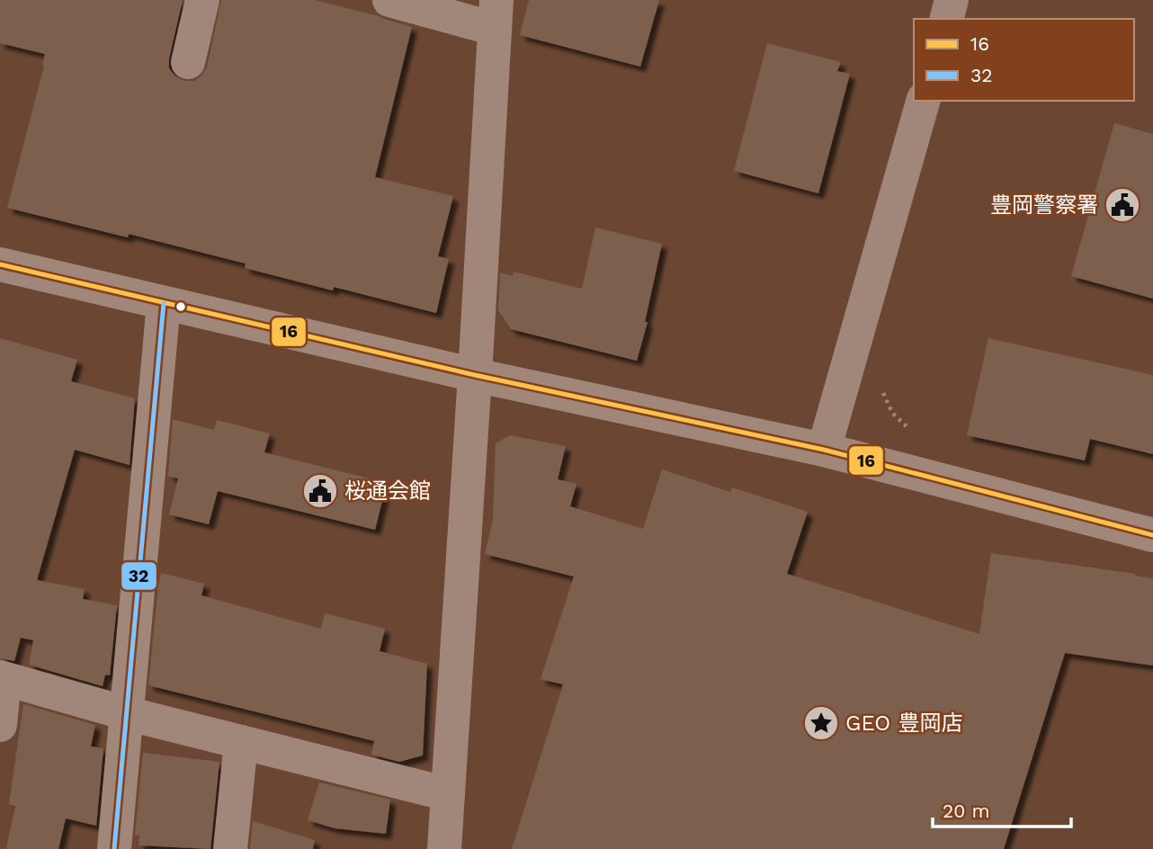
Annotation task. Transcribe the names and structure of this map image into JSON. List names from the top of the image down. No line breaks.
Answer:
{"places":{"public building":["豊岡警察署","桜通会館"],"place":["GEO 豊岡店"]},"lines":["transit line 16","transit line 32"],"legend":["16","32"],"scale_bar":"20 m"}
